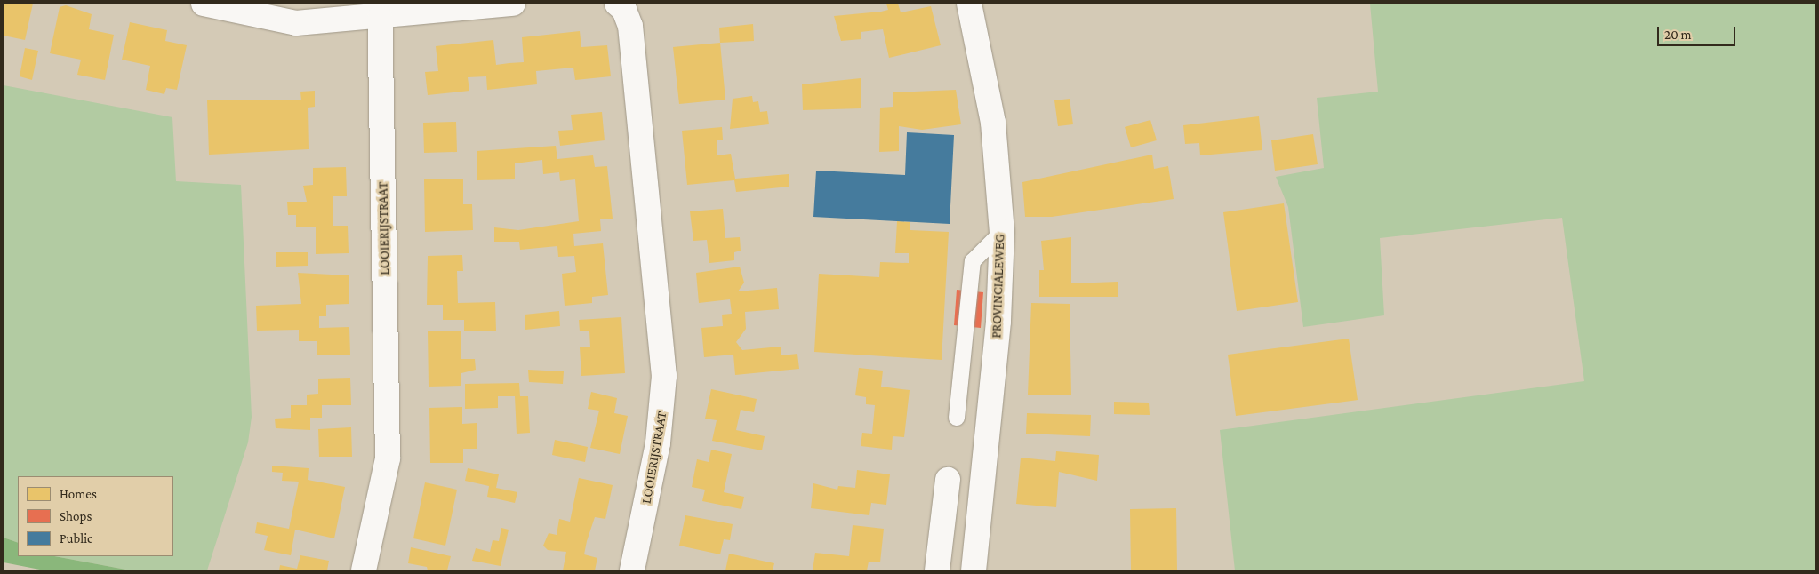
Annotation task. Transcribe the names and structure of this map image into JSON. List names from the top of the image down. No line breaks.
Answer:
{"streets":{"street":["LOOIERIJSTRAAT","PROVINCIALEWEG"]},"legend":["Homes","Shops","Public"],"scale_bar":"20 m"}
